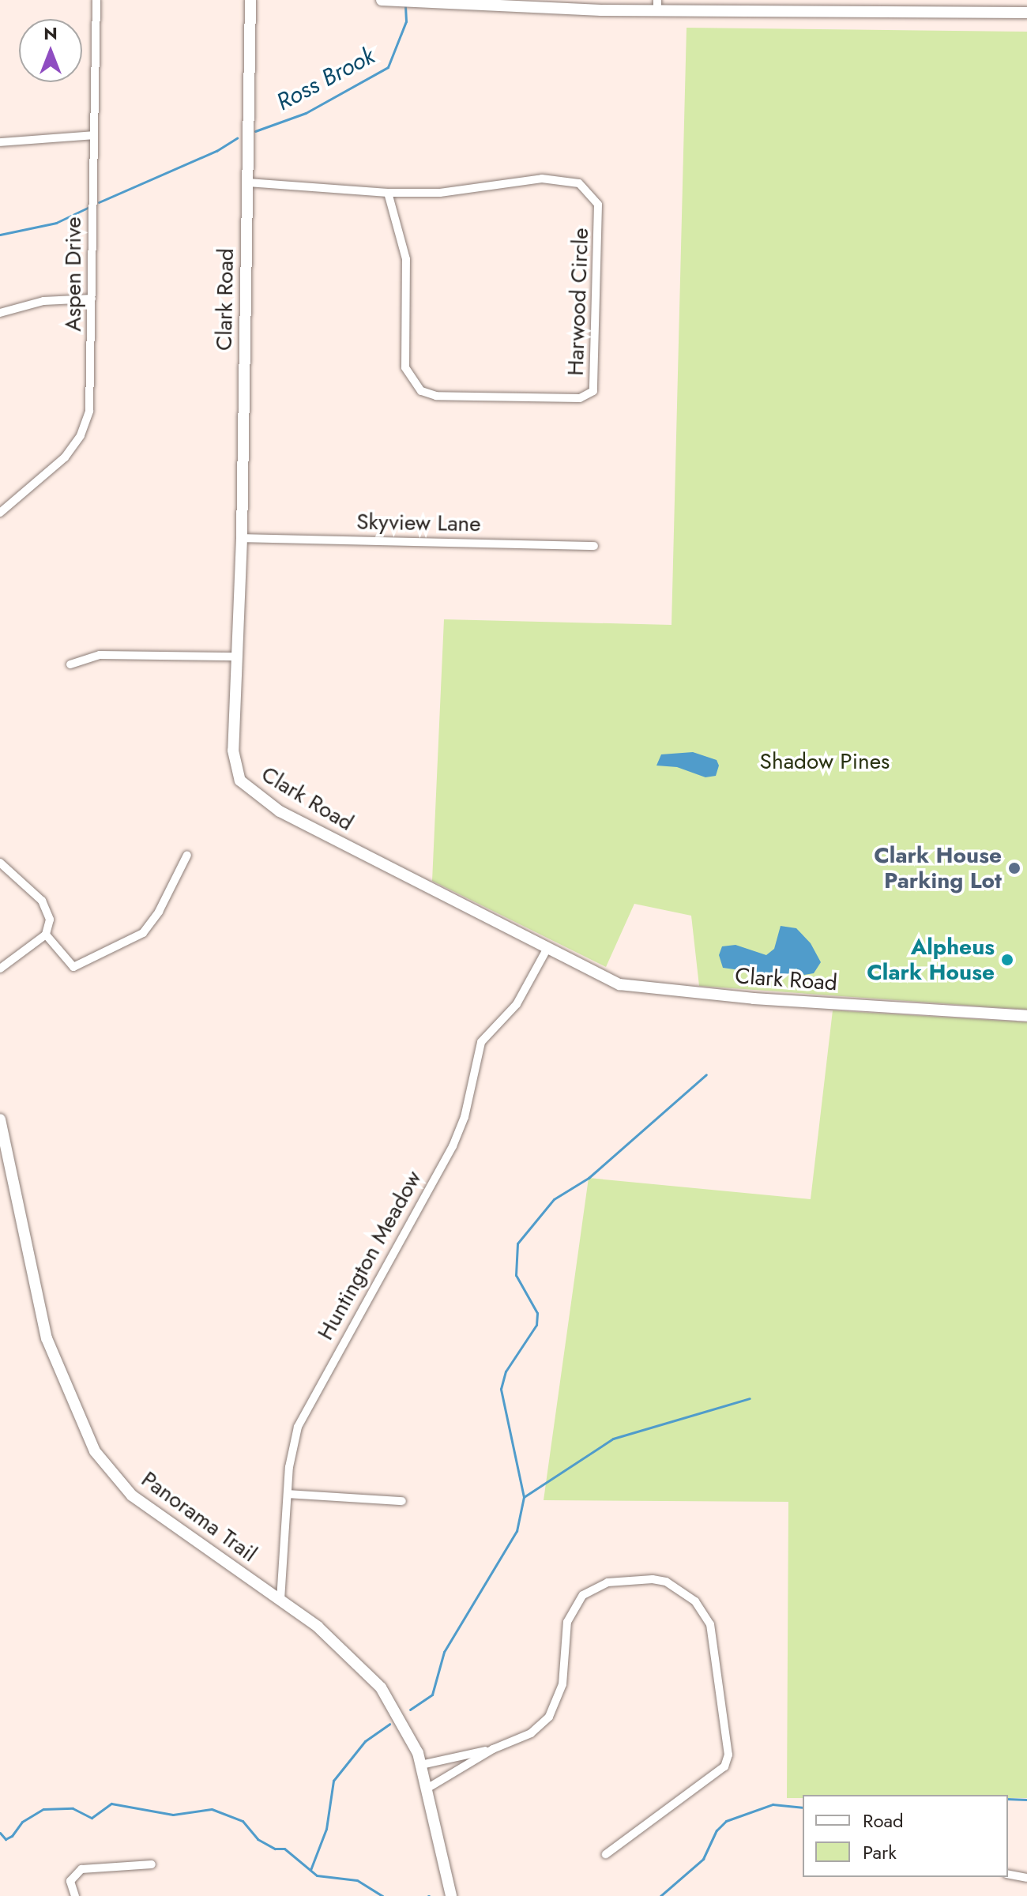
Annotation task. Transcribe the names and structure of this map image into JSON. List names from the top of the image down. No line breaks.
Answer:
{"streets":{"street":["Aspen Drive","Clark Road","Harwood Circle","Skyview Lane","Huntington Meadow","Panorama Trail"]},"crossings":[["Clark Road","Harwood Circle"],["Clark Road","Skyview Lane"],["Clark Road","Huntington Meadow"],["Huntington Meadow","Panorama Trail"]],"water":["Ross Brook"],"parks":["Shadow Pines"],"places":["Clark House Parking Lot","Alpheus Clark House"],"legend":["Road","Park"],"north":"top"}
